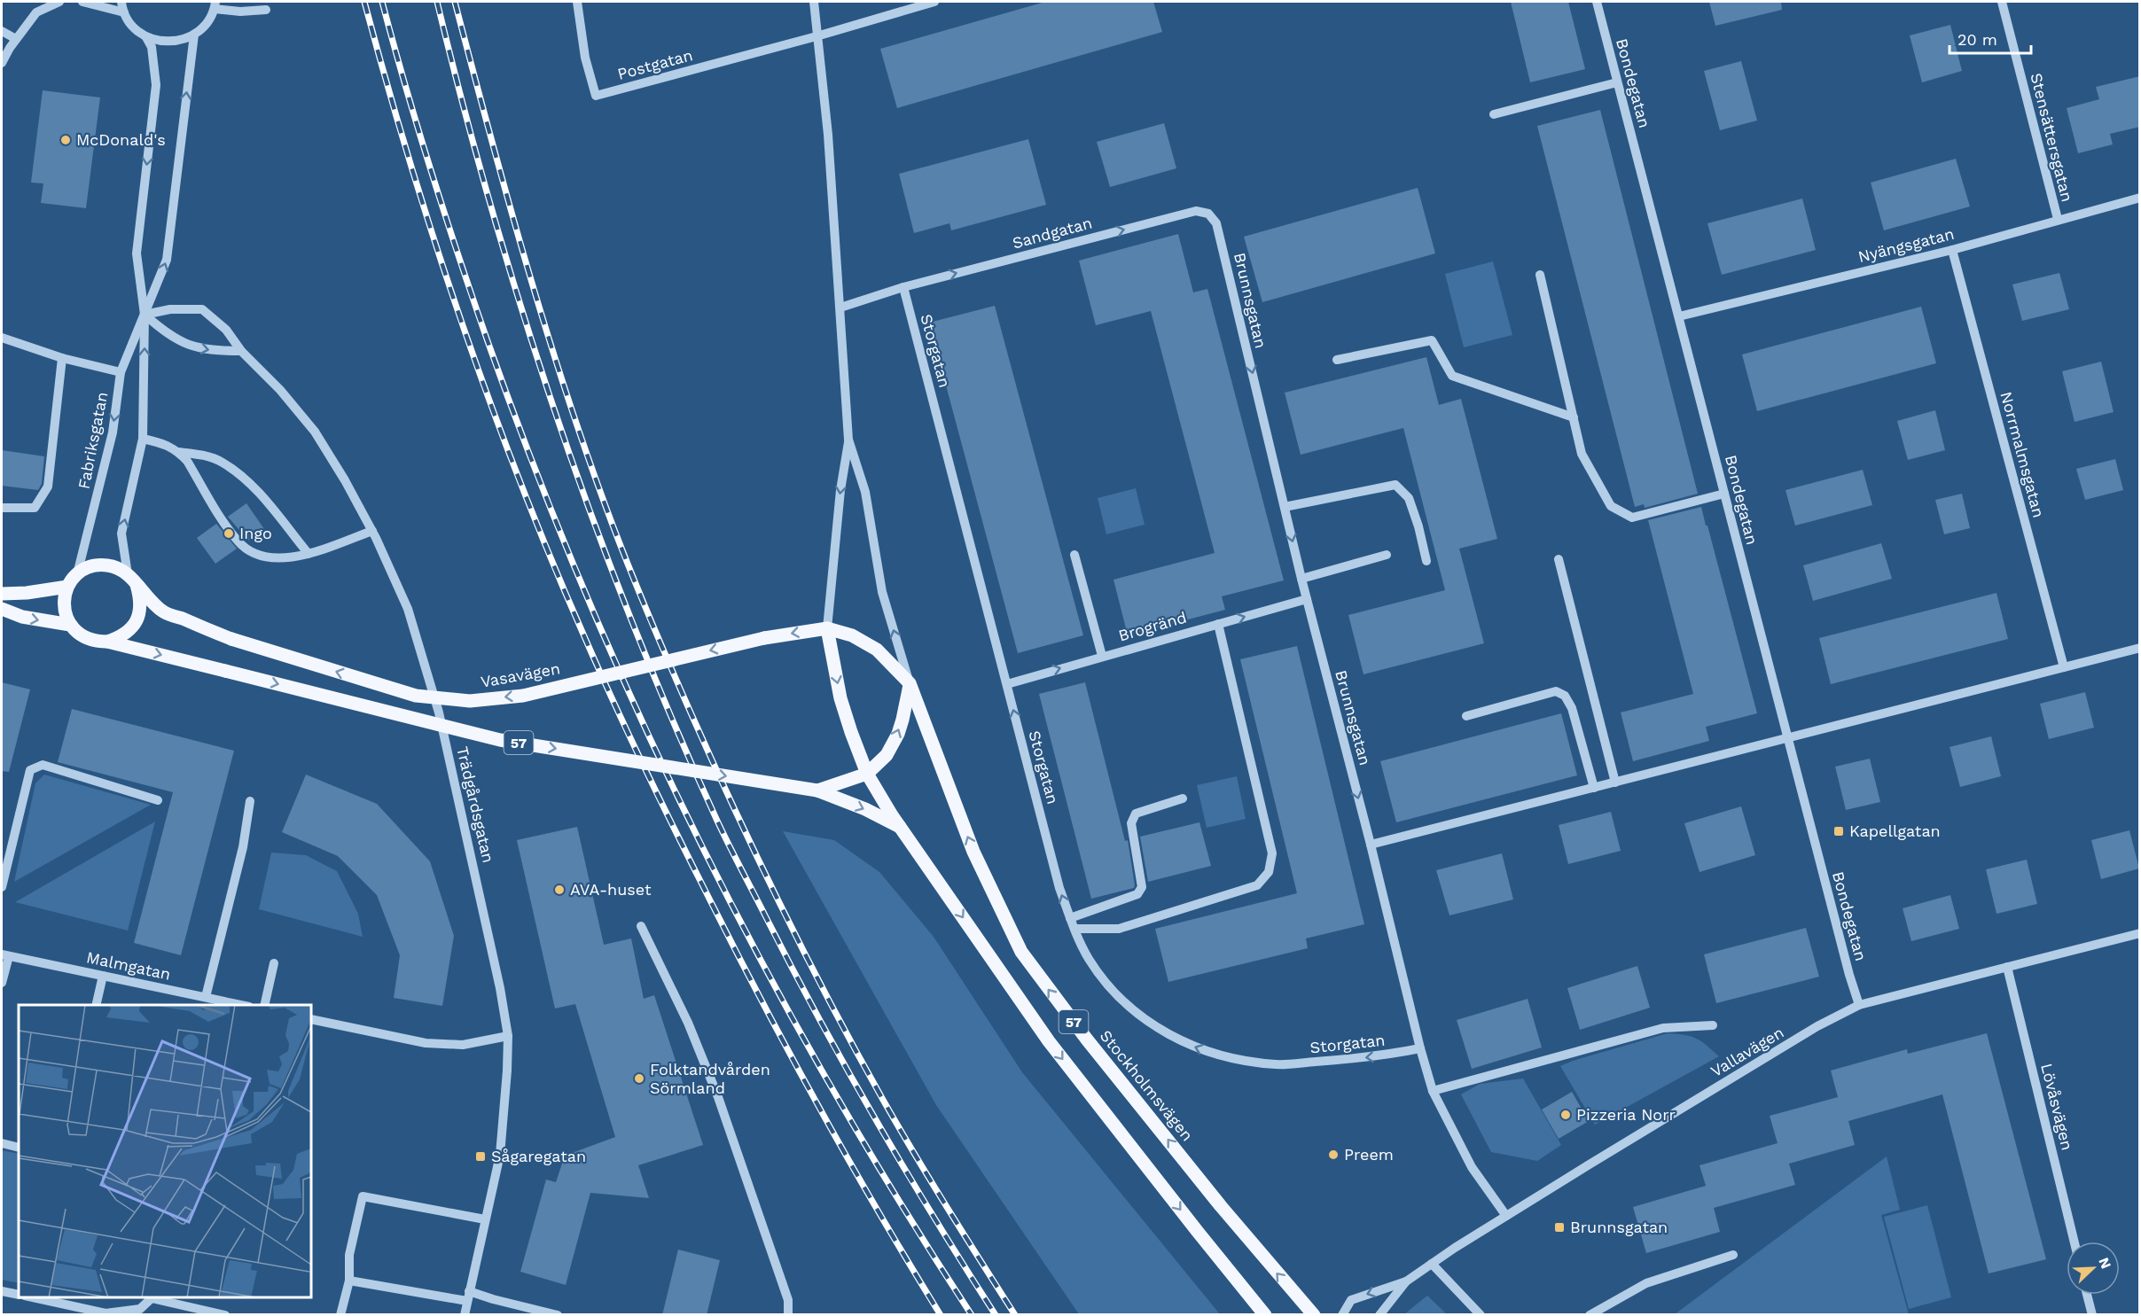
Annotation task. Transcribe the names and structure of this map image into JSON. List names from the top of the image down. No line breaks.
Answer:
{"streets":{"main road":["Vasavägen","57","Stockholmsvägen"],"street":["Postgatan","Bondegatan","Stensättersgatan","Sandgatan","Nyängsgatan","Brunnsgatan","Storgatan","Fabriksgatan","Norrmalmsgatan","Brogränd","Trädgårdsgatan","Malmgatan","Vallavägen","Lövåsvägen"]},"crossings":[["Bondegatan","Nyängsgatan"],["Bondegatan","Vallavägen"],["Stensättersgatan","Nyängsgatan"],["Sandgatan","Brunnsgatan"],["Sandgatan","Storgatan"],["Nyängsgatan","Norrmalmsgatan"],["Brunnsgatan","Storgatan"],["Brunnsgatan","Brogränd"],["Brunnsgatan","Vallavägen"],["Storgatan","Brogränd"],["Fabriksgatan","Vasavägen"],["Fabriksgatan","57"],["Fabriksgatan","Trädgårdsgatan"],["Vasavägen","57"],["Vasavägen","Stockholmsvägen"],["Vallavägen","Lövåsvägen"]],"one_way":["Sandgatan","Brunnsgatan","Storgatan","Brogränd"],"places":{"other":["McDonald's","Ingo","AVA-huset","Folktandvården Sörmland","Pizzeria Norr","Preem"],"transit":["Kapellgatan","Sågaregatan","Brunnsgatan"]},"scale_bar":"20 m","north":"top right"}
